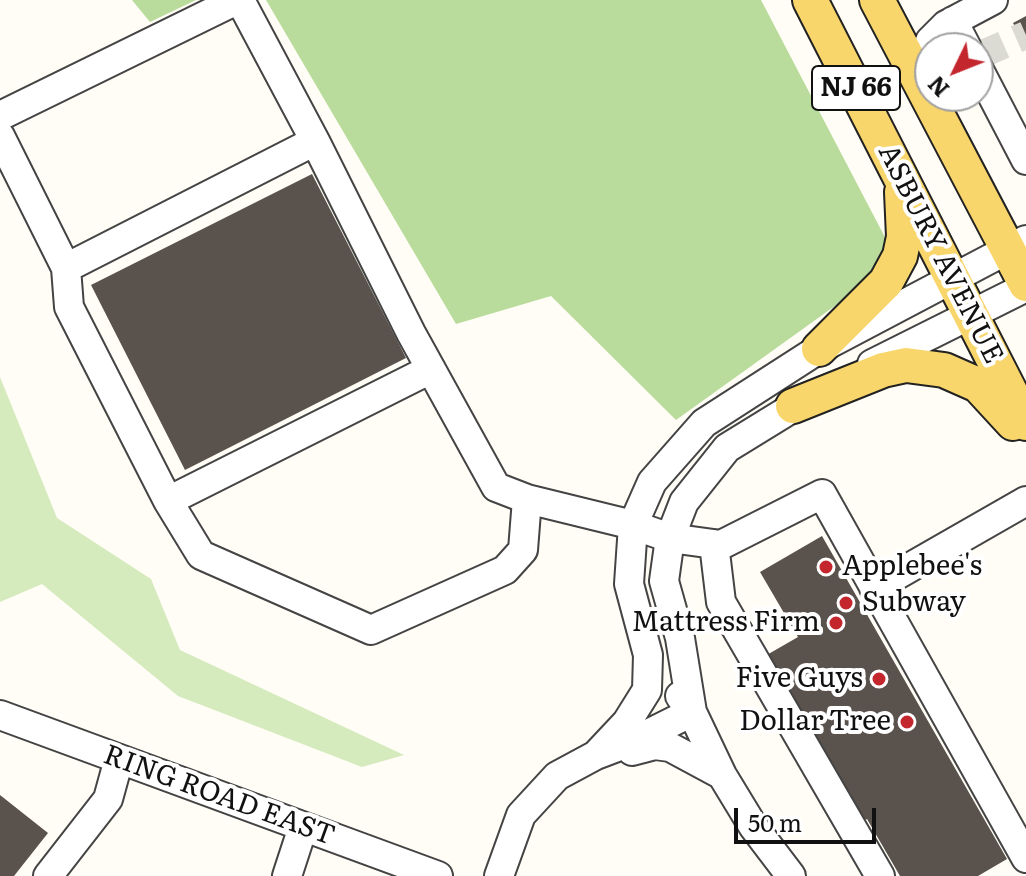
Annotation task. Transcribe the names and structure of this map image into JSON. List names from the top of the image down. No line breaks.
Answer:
{"streets":{"main road":["NJ 66","ASBURY AVENUE"],"street":["RING ROAD EAST"]},"places":["Applebee's","Subway","Mattress Firm","Five Guys","Dollar Tree"],"scale_bar":"50 m","north":"bottom left"}
